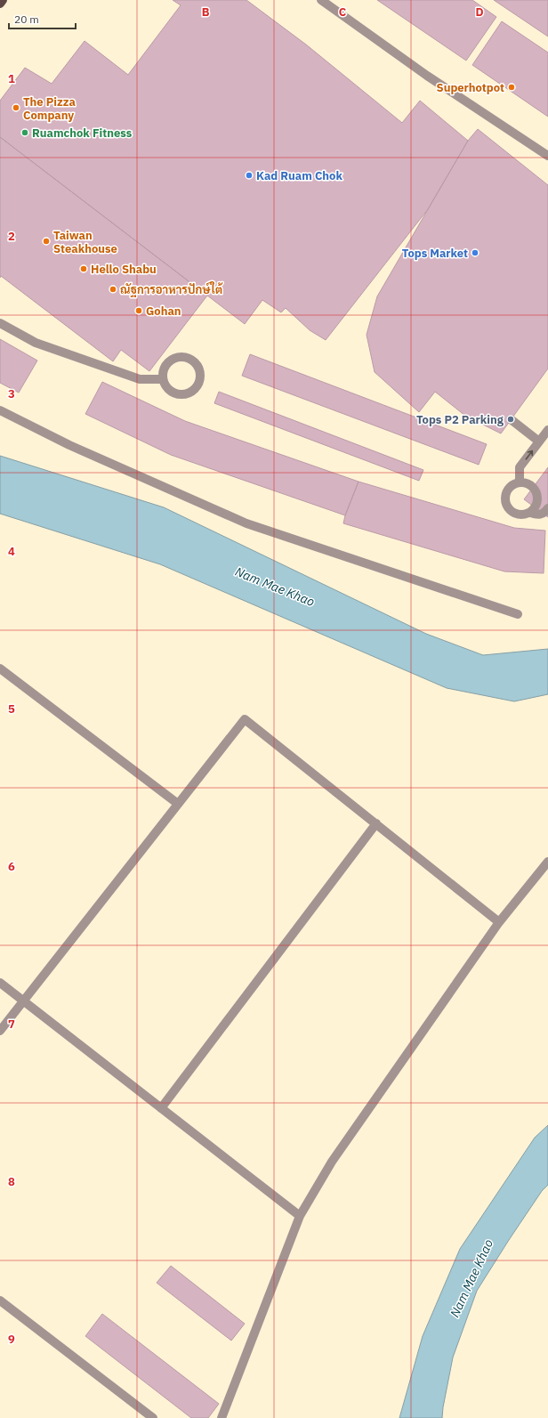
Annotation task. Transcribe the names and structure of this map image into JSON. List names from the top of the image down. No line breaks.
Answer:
{"water":["Nam Mae Khao"],"places":["Superhotpot","The Pizza Company","Ruamchok Fitness","Kad Ruam Chok","Taiwan Steakhouse","Tops Market","Hello Shabu","ณัฐการอาหารปักษ์ใต้","Gohan","Tops P2 Parking"],"scale_bar":"20 m","grid":{"columns":["B","C","D"],"rows":["1","2","3","4","5","6","7","8","9"]}}
